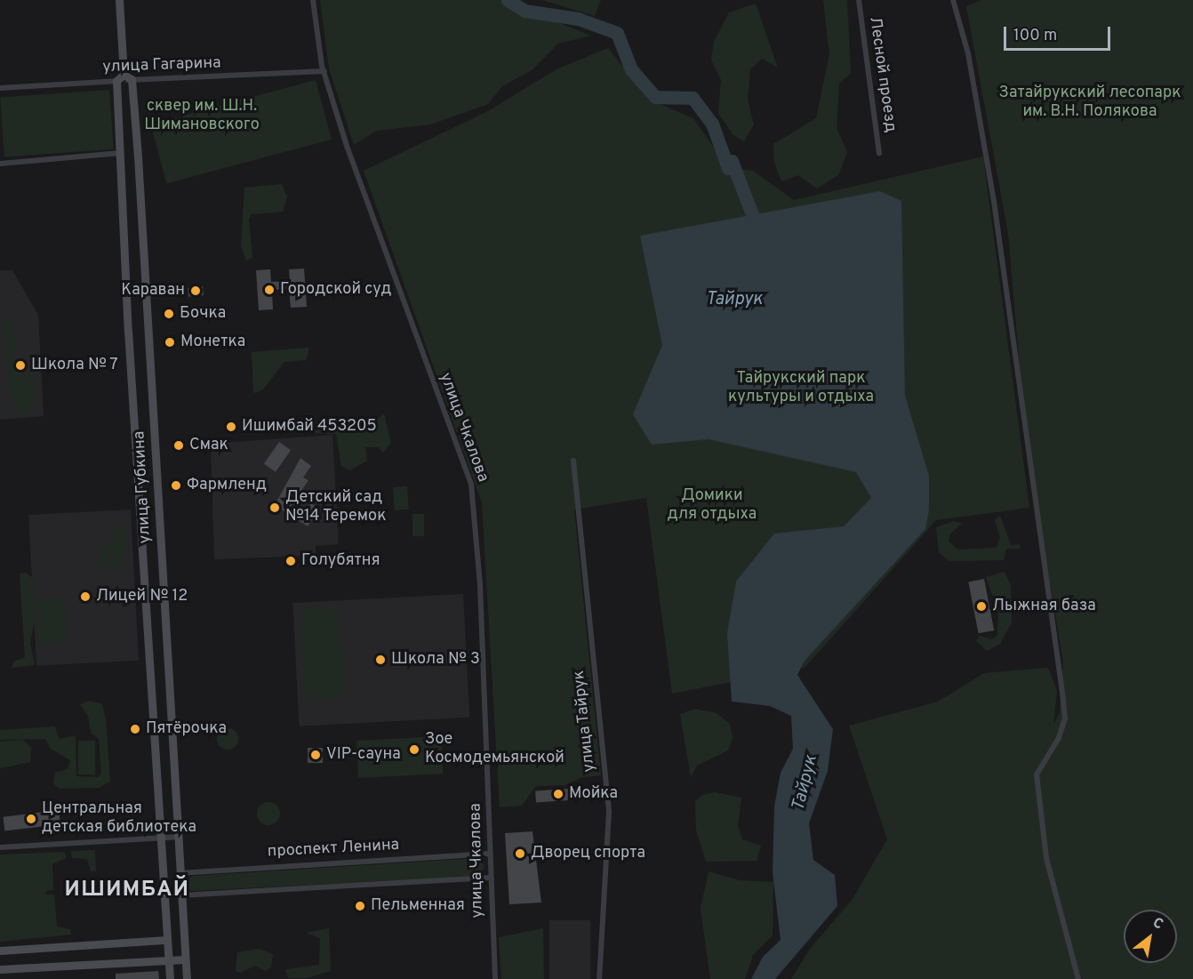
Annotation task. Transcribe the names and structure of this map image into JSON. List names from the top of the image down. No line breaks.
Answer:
{"streets":{"main road":["улица Губкина"],"street":["улица Гагарина","Лесной проезд","улица Чкалова","улица Тайрук","проспект Ленина"]},"crossings":[["улица Гагарина","улица Чкалова"],["улица Гагарина","улица Губкина"],["улица Чкалова","проспект Ленина"],["улица Губкина","проспект Ленина"]],"districts":["ИШИМБАЙ"],"water":["Тайрук"],"parks":["Затайрукский лесопарк им. В.Н. Полякова","сквер им. Ш.Н. Шимановского","Тайрукский парк культуры и отдыха","Домики для отдыха"],"places":["Городской суд","Караван","Бочка","Монетка","Школа № 7","Ишимбай 453205","Смак","Фармленд","Детский сад №14 Теремок","Голубятня","Лицей № 12","Лыжная база","Школа № 3","Пятёрочка","Зое Космодемьянской","VIP-сауна","Мойка","Центральная детская библиотека","Дворец спорта","Пельменная"],"scale_bar":"100 m","north":"top right"}
